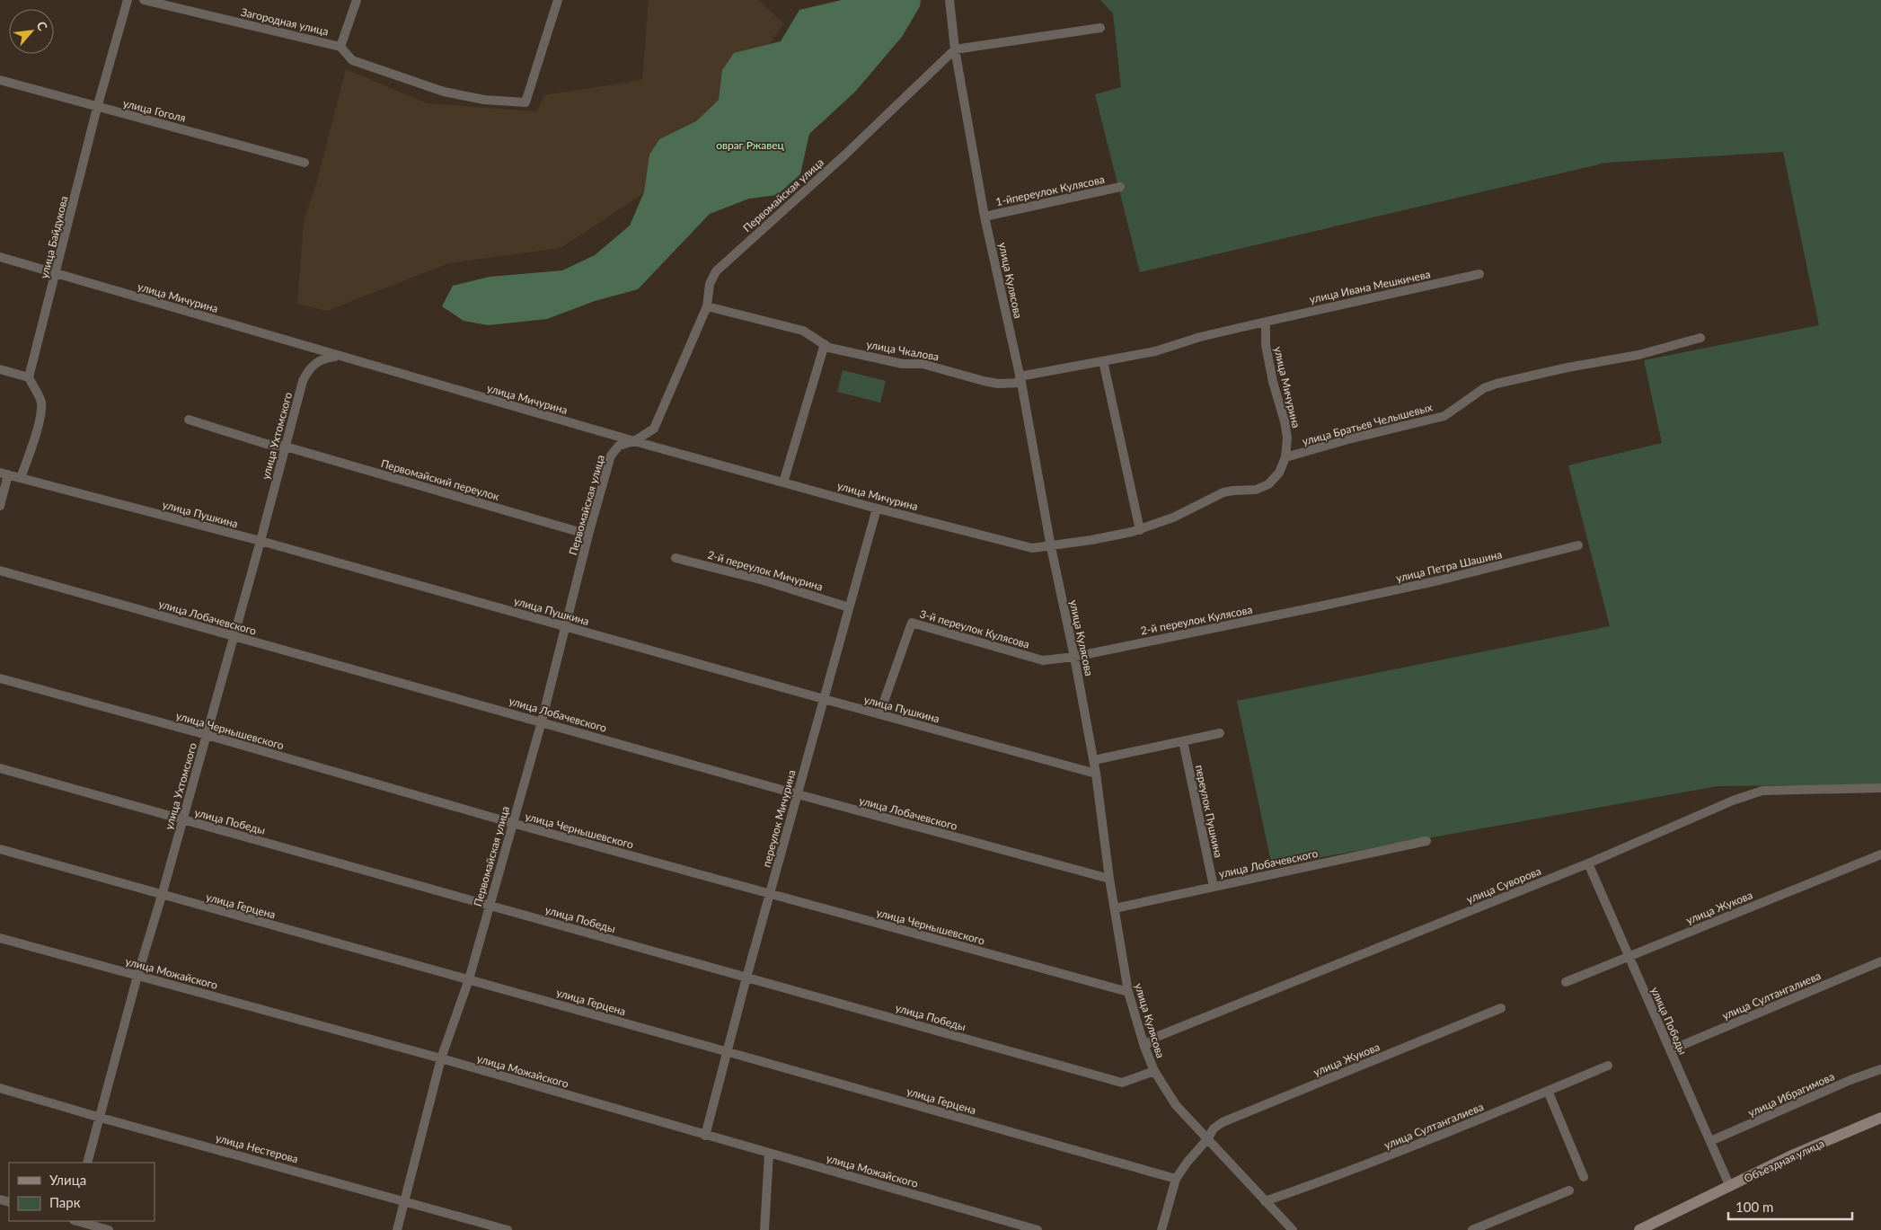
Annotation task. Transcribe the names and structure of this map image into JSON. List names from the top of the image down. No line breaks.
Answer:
{"streets":{"street":["Загородная улица","улица Гоголя","1-йпереулок Кулясова","Первомайская улица","улица Байдукова","улица Кулясова","улица Ивана Мешкичева","улица Мичурина","улица Чкалова","улица Братьев Челышевых","улица Ухтомского","Первомайский переулок","улица Пушкина","улица Петра Шашина","2-й переулок Мичурина","улица Лобачевского","2-й переулок Кулясова","3-й переулок Кулясова","улица Чернышевского","переулок Пушкина","переулок Мичурина","улица Победы","улица Суворова","улица Герцена","улица Жукова","улица Можайского","улица Султангалиева","улица Ибрагимова","улица Нестерова","Объездная улица"]},"crossings":[["улица Гоголя","улица Байдукова"],["1-йпереулок Кулясова","улица Кулясова"],["Первомайская улица","улица Кулясова"],["Первомайская улица","улица Мичурина"],["Первомайская улица","улица Чкалова"],["Первомайская улица","Первомайский переулок"],["Первомайская улица","улица Пушкина"],["Первомайская улица","улица Лобачевского"],["Первомайская улица","улица Чернышевского"],["Первомайская улица","улица Победы"],["Первомайская улица","улица Герцена"],["Первомайская улица","улица Можайского"],["Первомайская улица","улица Нестерова"],["улица Байдукова","улица Мичурина"],["улица Кулясова","улица Мичурина"],["улица Кулясова","улица Чкалова"],["улица Кулясова","улица Пушкина"],["улица Кулясова","улица Лобачевского"],["улица Кулясова","2-й переулок Кулясова"],["улица Кулясова","3-й переулок Кулясова"],["улица Кулясова","улица Чернышевского"],["улица Кулясова","улица Победы"],["улица Кулясова","улица Суворова"],["улица Кулясова","улица Жукова"],["улица Кулясова","улица Султангалиева"],["улица Ивана Мешкичева","улица Мичурина"],["улица Ивана Мешкичева","улица Чкалова"],["улица Мичурина","улица Чкалова"],["улица Мичурина","улица Братьев Челышевых"],["улица Мичурина","улица Ухтомского"],["улица Мичурина","переулок Мичурина"],["улица Ухтомского","Первомайский переулок"],["улица Ухтомского","улица Пушкина"],["улица Ухтомского","улица Лобачевского"],["улица Ухтомского","улица Чернышевского"],["улица Ухтомского","улица Победы"],["улица Ухтомского","улица Герцена"],["улица Ухтомского","улица Можайского"],["улица Ухтомского","улица Нестерова"],["улица Пушкина","3-й переулок Кулясова"],["улица Пушкина","переулок Мичурина"],["улица Петра Шашина","2-й переулок Кулясова"],["2-й переулок Мичурина","переулок Мичурина"],["улица Лобачевского","переулок Пушкина"],["улица Лобачевского","переулок Мичурина"],["2-й переулок Кулясова","3-й переулок Кулясова"],["улица Чернышевского","переулок Мичурина"],["переулок Мичурина","улица Победы"],["переулок Мичурина","улица Герцена"],["переулок Мичурина","улица Можайского"],["улица Победы","улица Суворова"],["улица Победы","улица Жукова"],["улица Победы","улица Султангалиева"],["улица Победы","улица Ибрагимова"],["улица Победы","Объездная улица"],["улица Герцена","улица Жукова"]],"parks":["овраг Ржавец"],"legend":["Улица","Парк"],"scale_bar":"100 m","north":"top right"}
